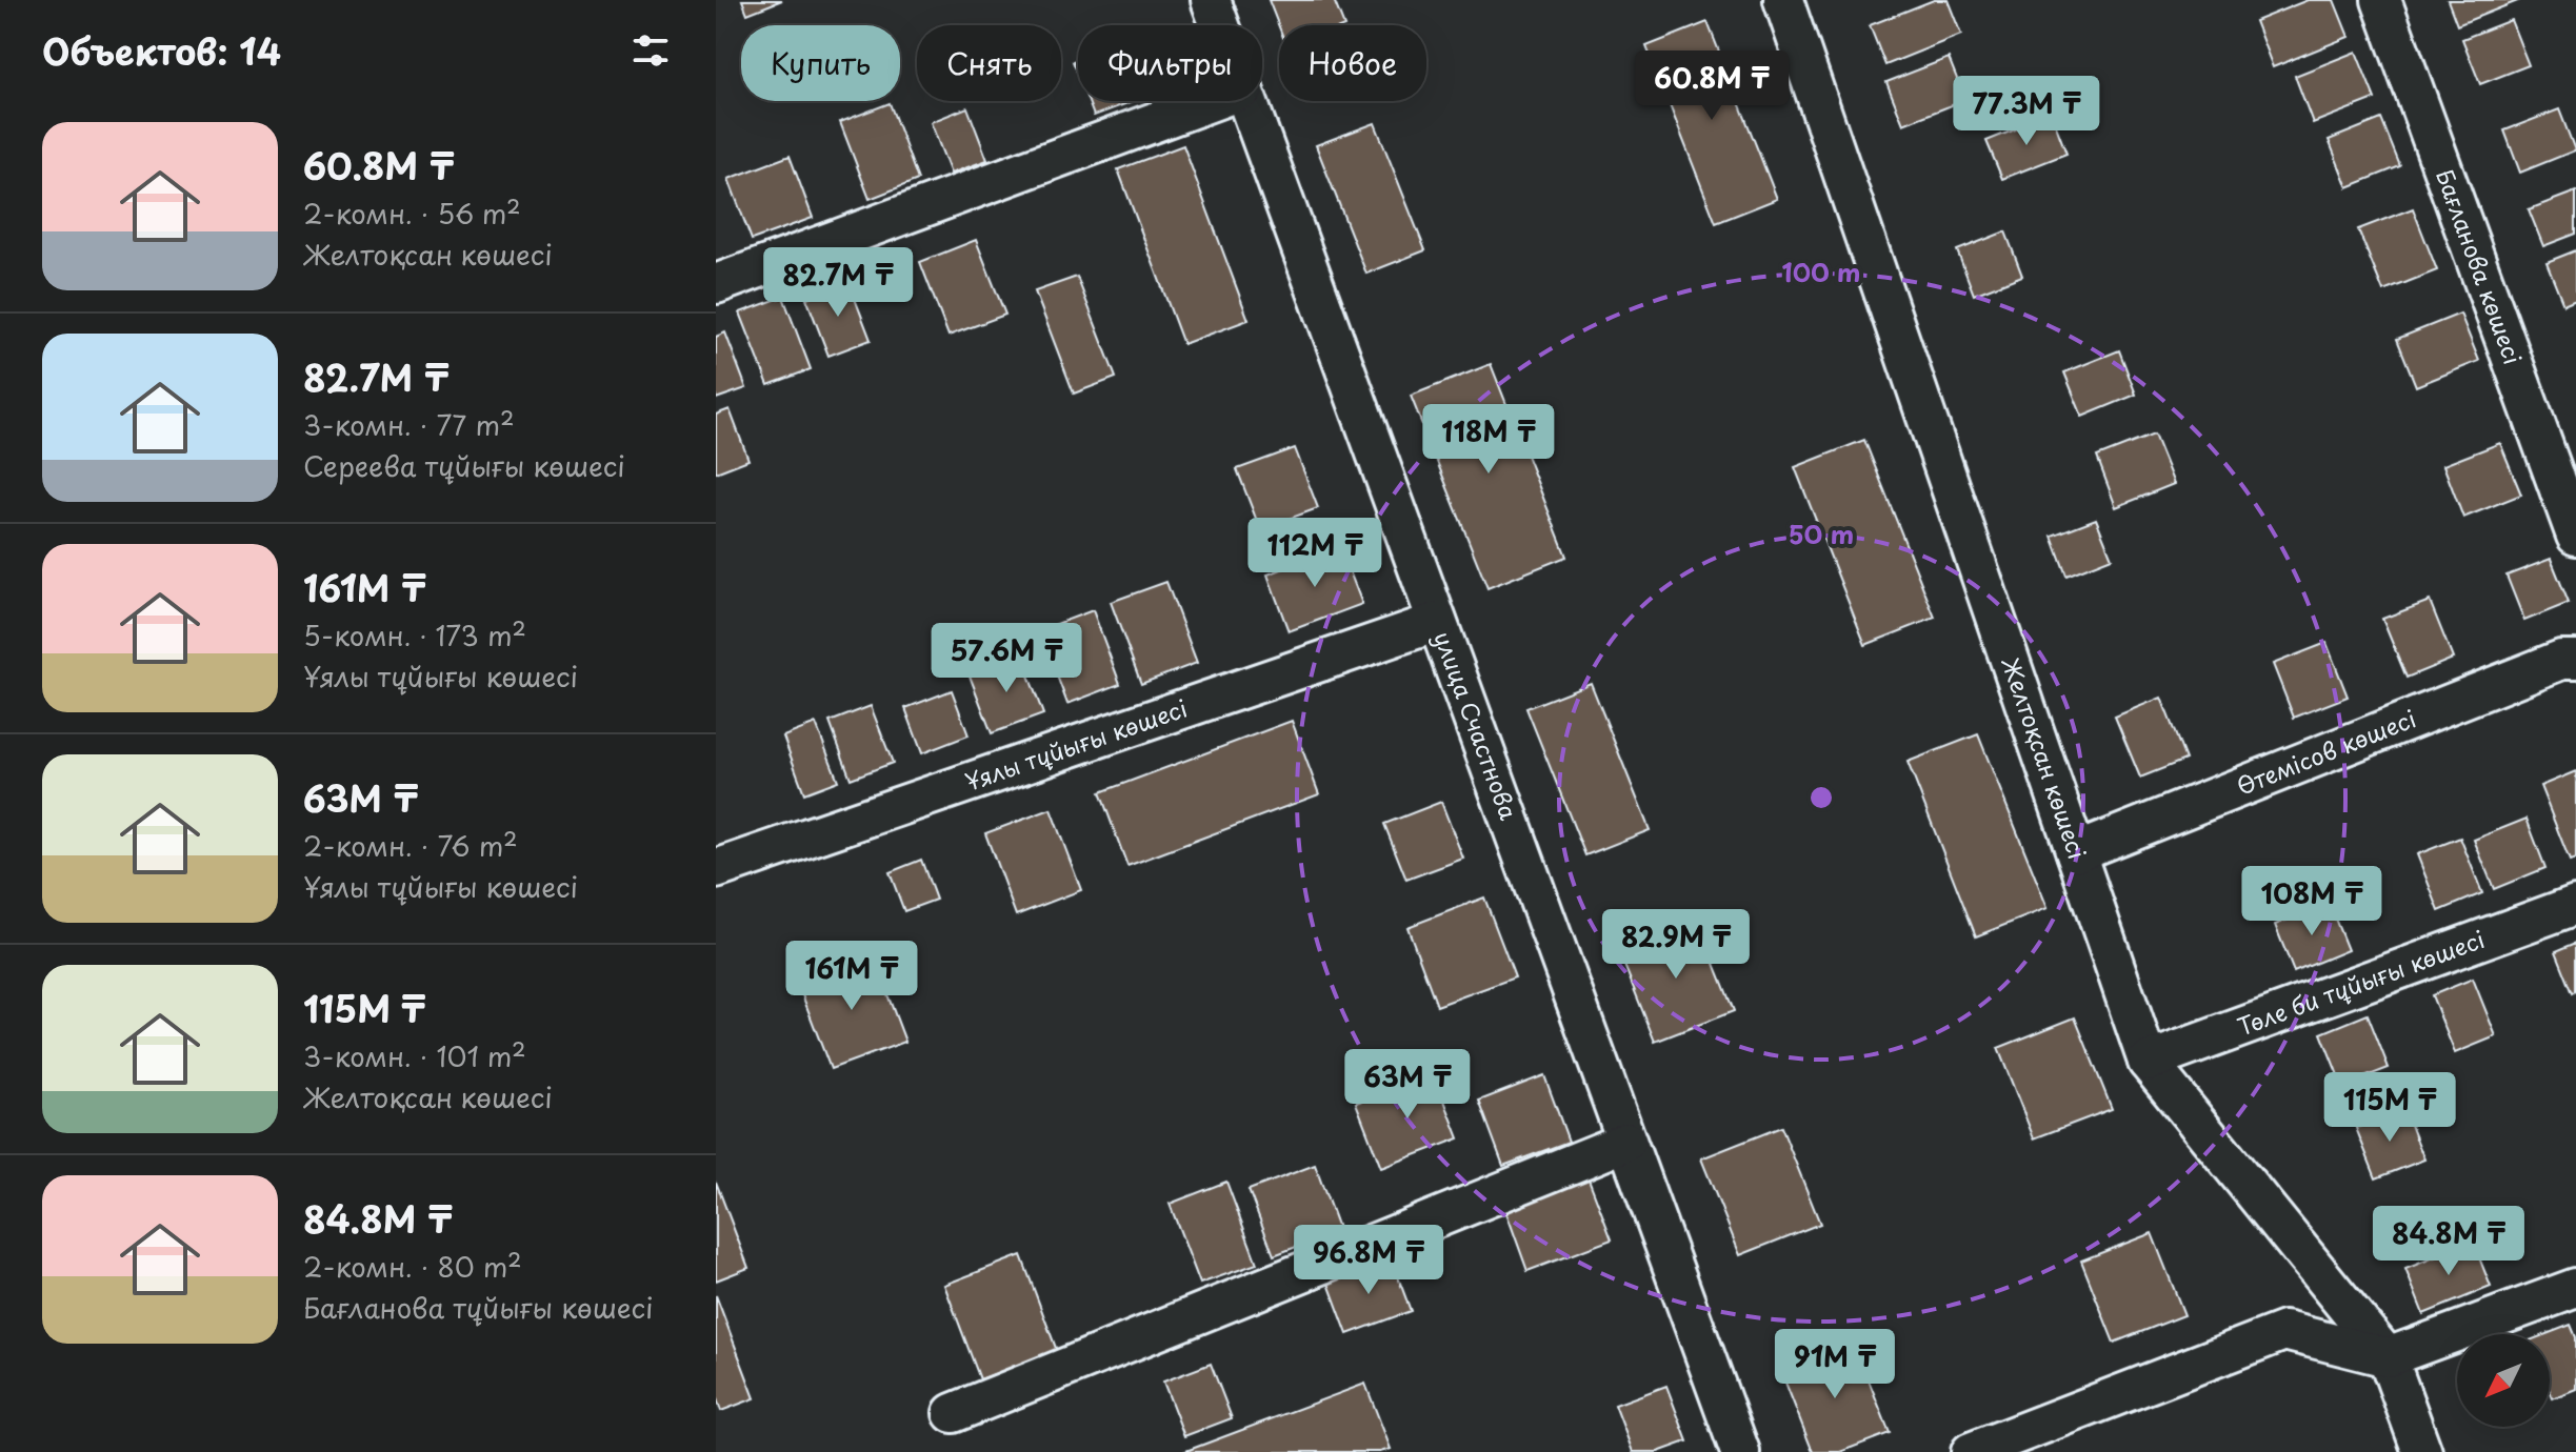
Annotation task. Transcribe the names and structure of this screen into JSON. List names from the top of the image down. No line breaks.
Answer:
{"streets":{"street":["Бағланова көшесі","улица Счастнова","Ұялы тұйығы көшесі","Өтемісов көшесі","Желтоқсан көшесі","Төле би тұйығы көшесі"]},"crossings":[["улица Счастнова","Ұялы тұйығы көшесі"],["Өтемісов көшесі","Желтоқсан көшесі"],["Желтоқсан көшесі","Төле би тұйығы көшесі"]],"north":"bottom left","page":{"heading":"Объектов: 14","chip":["Купить","Снять","Фильтры","Новое"],"price":["60.8M ₸","77.3M ₸","82.7M ₸","118M ₸","112M ₸","57.6M ₸","108M ₸","82.9M ₸","161M ₸","63M ₸","115M ₸","84.8M ₸","96.8M ₸","91M ₸"],"list":[{"name":"60.8M ₸","note":"2-комн. · 56 m² · Желтоқсан көшесі"},{"name":"82.7M ₸","note":"3-комн. · 77 m² · Сереева тұйығы көшесі"},{"name":"161M ₸","note":"5-комн. · 173 m² · Ұялы тұйығы көшесі"},{"name":"63M ₸","note":"2-комн. · 76 m² · Ұялы тұйығы көшесі"},{"name":"115M ₸","note":"3-комн. · 101 m² · Желтоқсан көшесі"},{"name":"84.8M ₸","note":"2-комн. · 80 m² · Бағланова тұйығы көшесі"}]},"rings":["100 m","50 m"]}
